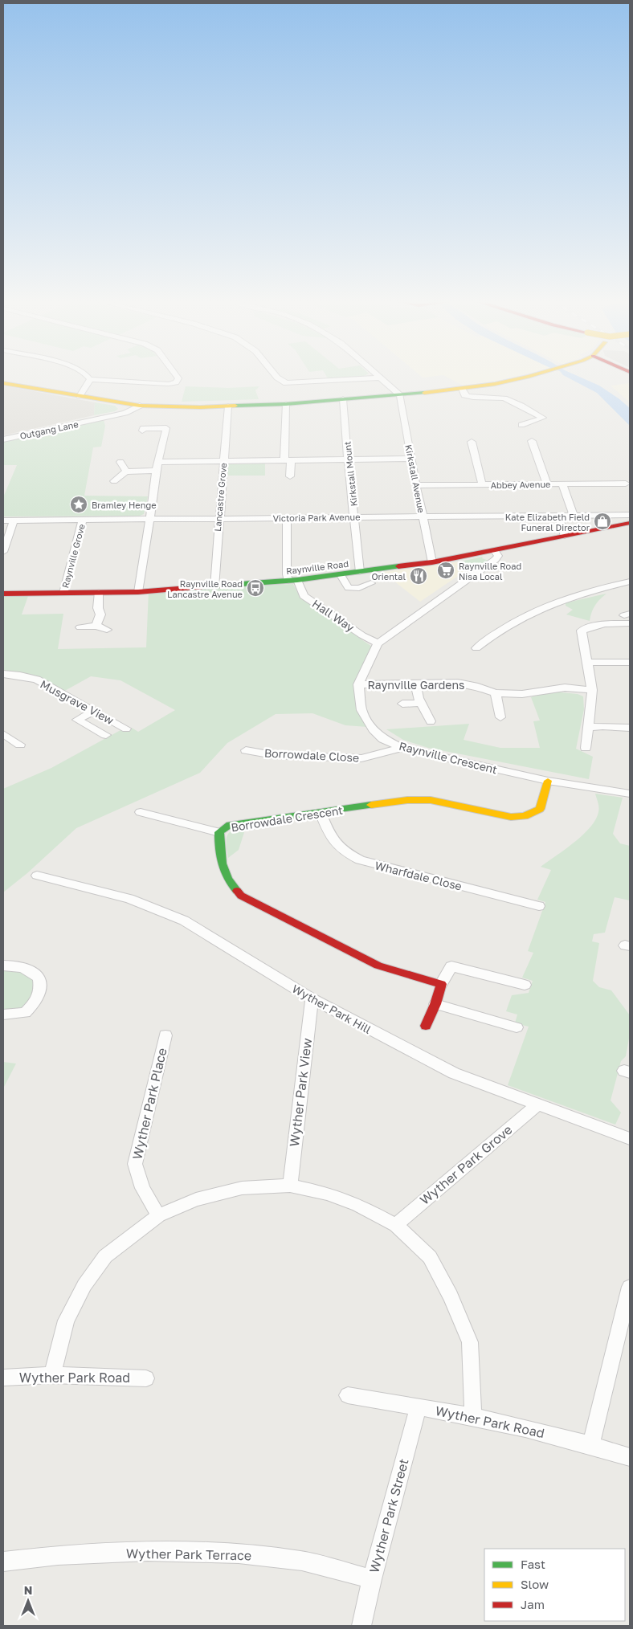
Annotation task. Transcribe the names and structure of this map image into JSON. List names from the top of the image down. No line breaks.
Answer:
{"streets":{"street":["Outgang Lane","Kirkstall Mount","Kirkstall Avenue","Abbey Avenue","Lancastre Grove","Victoria Park Avenue","Raynville Grove","Raynville Road","Hall Way","Raynville Gardens","Musgrave View","Borrowdale Close","Raynville Crescent","Borrowdale Crescent","Wharfdale Close","Wyther Park Hill","Wyther Park View","Wyther Park Place","Wyther Park Grove","Wyther Park Road","Wyther Park Street","Wyther Park Terrace"]},"crossings":[["Kirkstall Mount","Victoria Park Avenue"],["Kirkstall Mount","Raynville Road"],["Kirkstall Avenue","Abbey Avenue"],["Kirkstall Avenue","Victoria Park Avenue"],["Kirkstall Avenue","Raynville Road"],["Lancastre Grove","Victoria Park Avenue"],["Lancastre Grove","Raynville Road"],["Victoria Park Avenue","Raynville Grove"],["Raynville Grove","Raynville Road"],["Raynville Road","Hall Way"],["Raynville Gardens","Raynville Crescent"],["Borrowdale Close","Raynville Crescent"],["Raynville Crescent","Borrowdale Crescent"],["Borrowdale Crescent","Wharfdale Close"],["Wyther Park Hill","Wyther Park View"],["Wyther Park Hill","Wyther Park Grove"],["Wyther Park Road","Wyther Park Street"],["Wyther Park Street","Wyther Park Terrace"]],"places":{"place":["Bramley Henge"],"shop":["Kate Elizabeth Field Funeral Director"],"supermarket":["Raynville Road Nisa Local"],"restaurant":["Oriental"],"bus stop":["Raynville Road Lancastre Avenue"]},"legend":["Fast","Slow","Jam"],"north":"top"}
